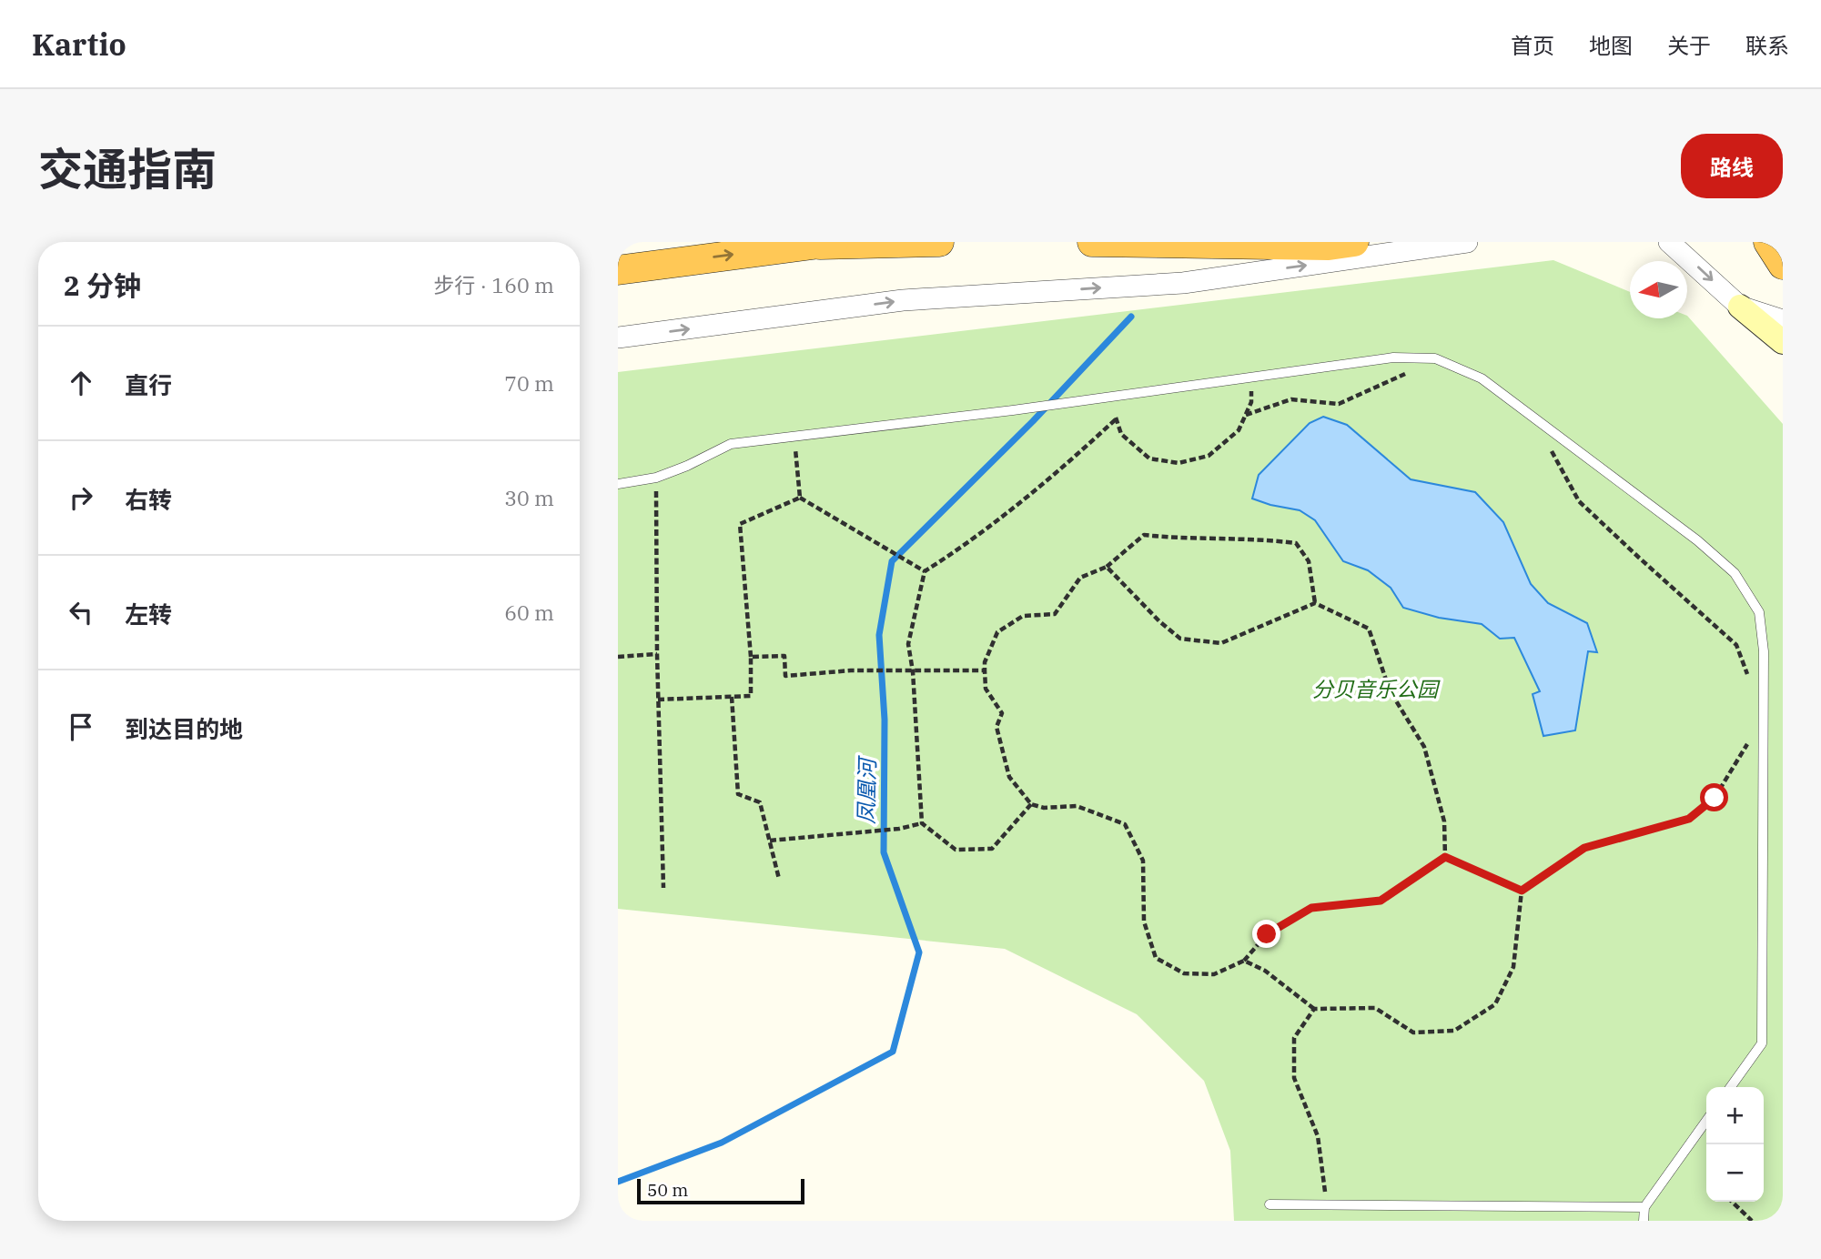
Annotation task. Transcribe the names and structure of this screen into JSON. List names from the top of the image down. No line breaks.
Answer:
{"water":["凤凰河"],"parks":["分贝音乐公园"],"scale_bar":"50 m","north":"left","page":{"header":"Kartio","nav":["首页","地图","关于","联系"],"title":"交通指南","buttons":"路线","heading":["2 分钟","步行 · 160 m"],"list":[["直行","70 m"],["右转","30 m"],["左转","60 m"],"到达目的地"],"map_buttons":["+","−"],"scale":"50 m"}}
